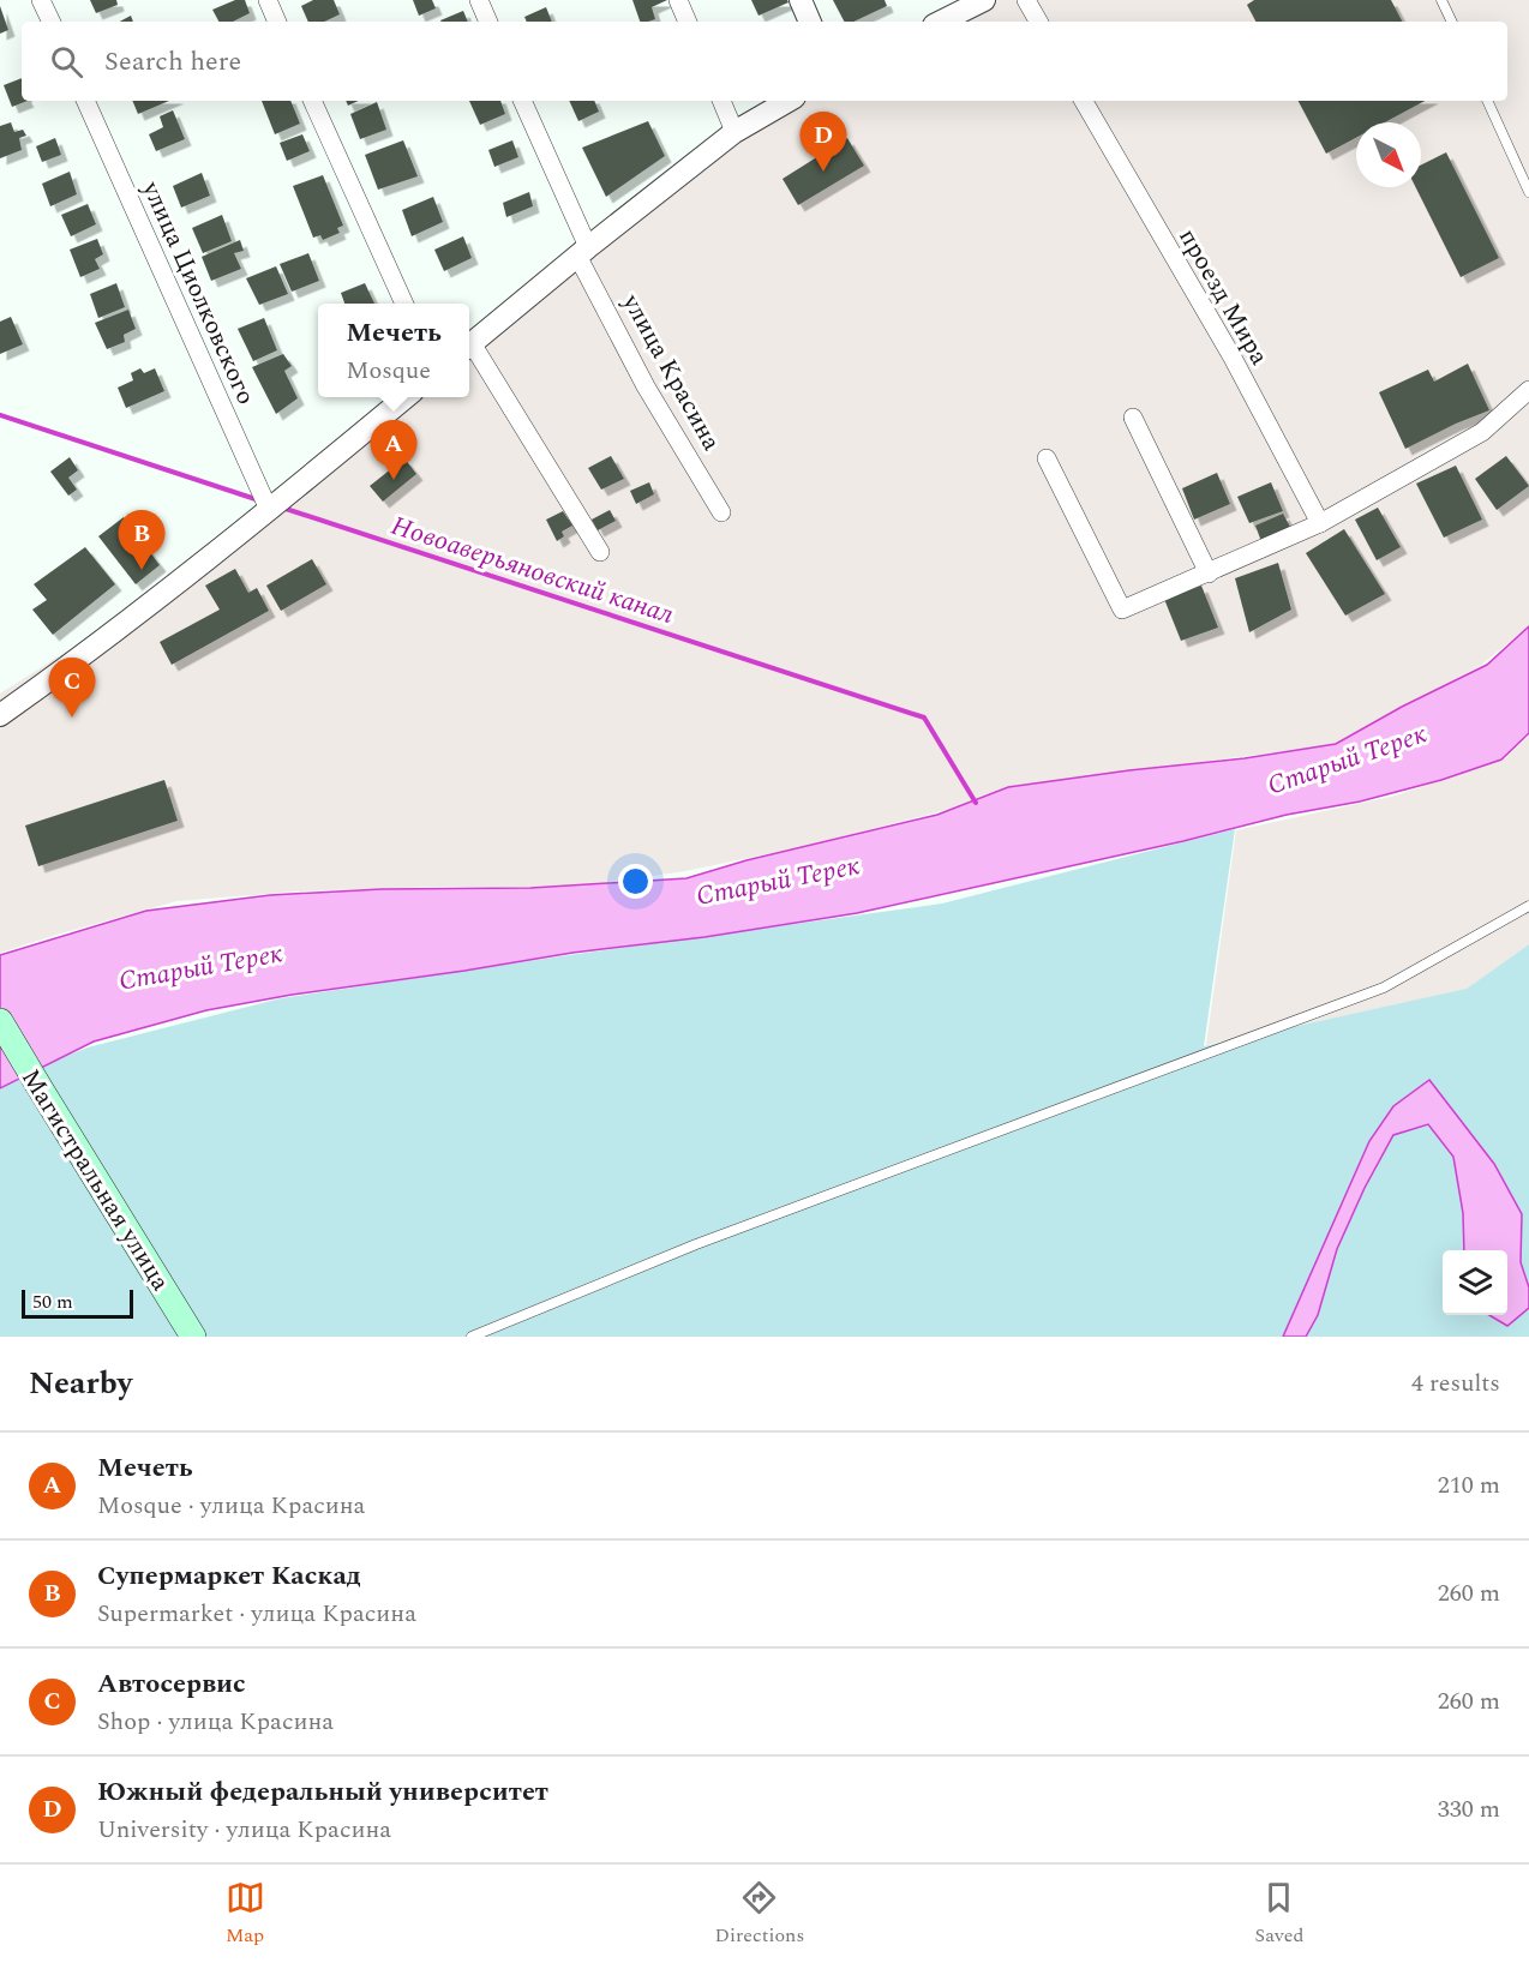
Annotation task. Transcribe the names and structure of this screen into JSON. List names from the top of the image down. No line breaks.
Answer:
{"streets":{"main road":["Магистральная улица"],"street":["улица Циолковского","проезд Мира","улица Красина"]},"water":["Новоаверьяновский канал","Старый Терек"],"scale_bar":"50 m","north":"bottom right","page":{"search":"Search here","pins":["D","A","B","C"],"popup":["Мечеть","Mosque"],"scale":"50 m","heading":["Nearby","4 results"],"list":[{"mark":"A","name":"Мечеть","note":"Mosque · улица Красина","value":"210 m"},{"mark":"B","name":"Супермаркет Каскад","note":"Supermarket · улица Красина","value":"260 m"},{"mark":"C","name":"Автосервис","note":"Shop · улица Красина","value":"260 m"},{"mark":"D","name":"Южный федеральный университет","note":"University · улица Красина","value":"330 m"}],"nav":["Map","Directions","Saved"]}}
